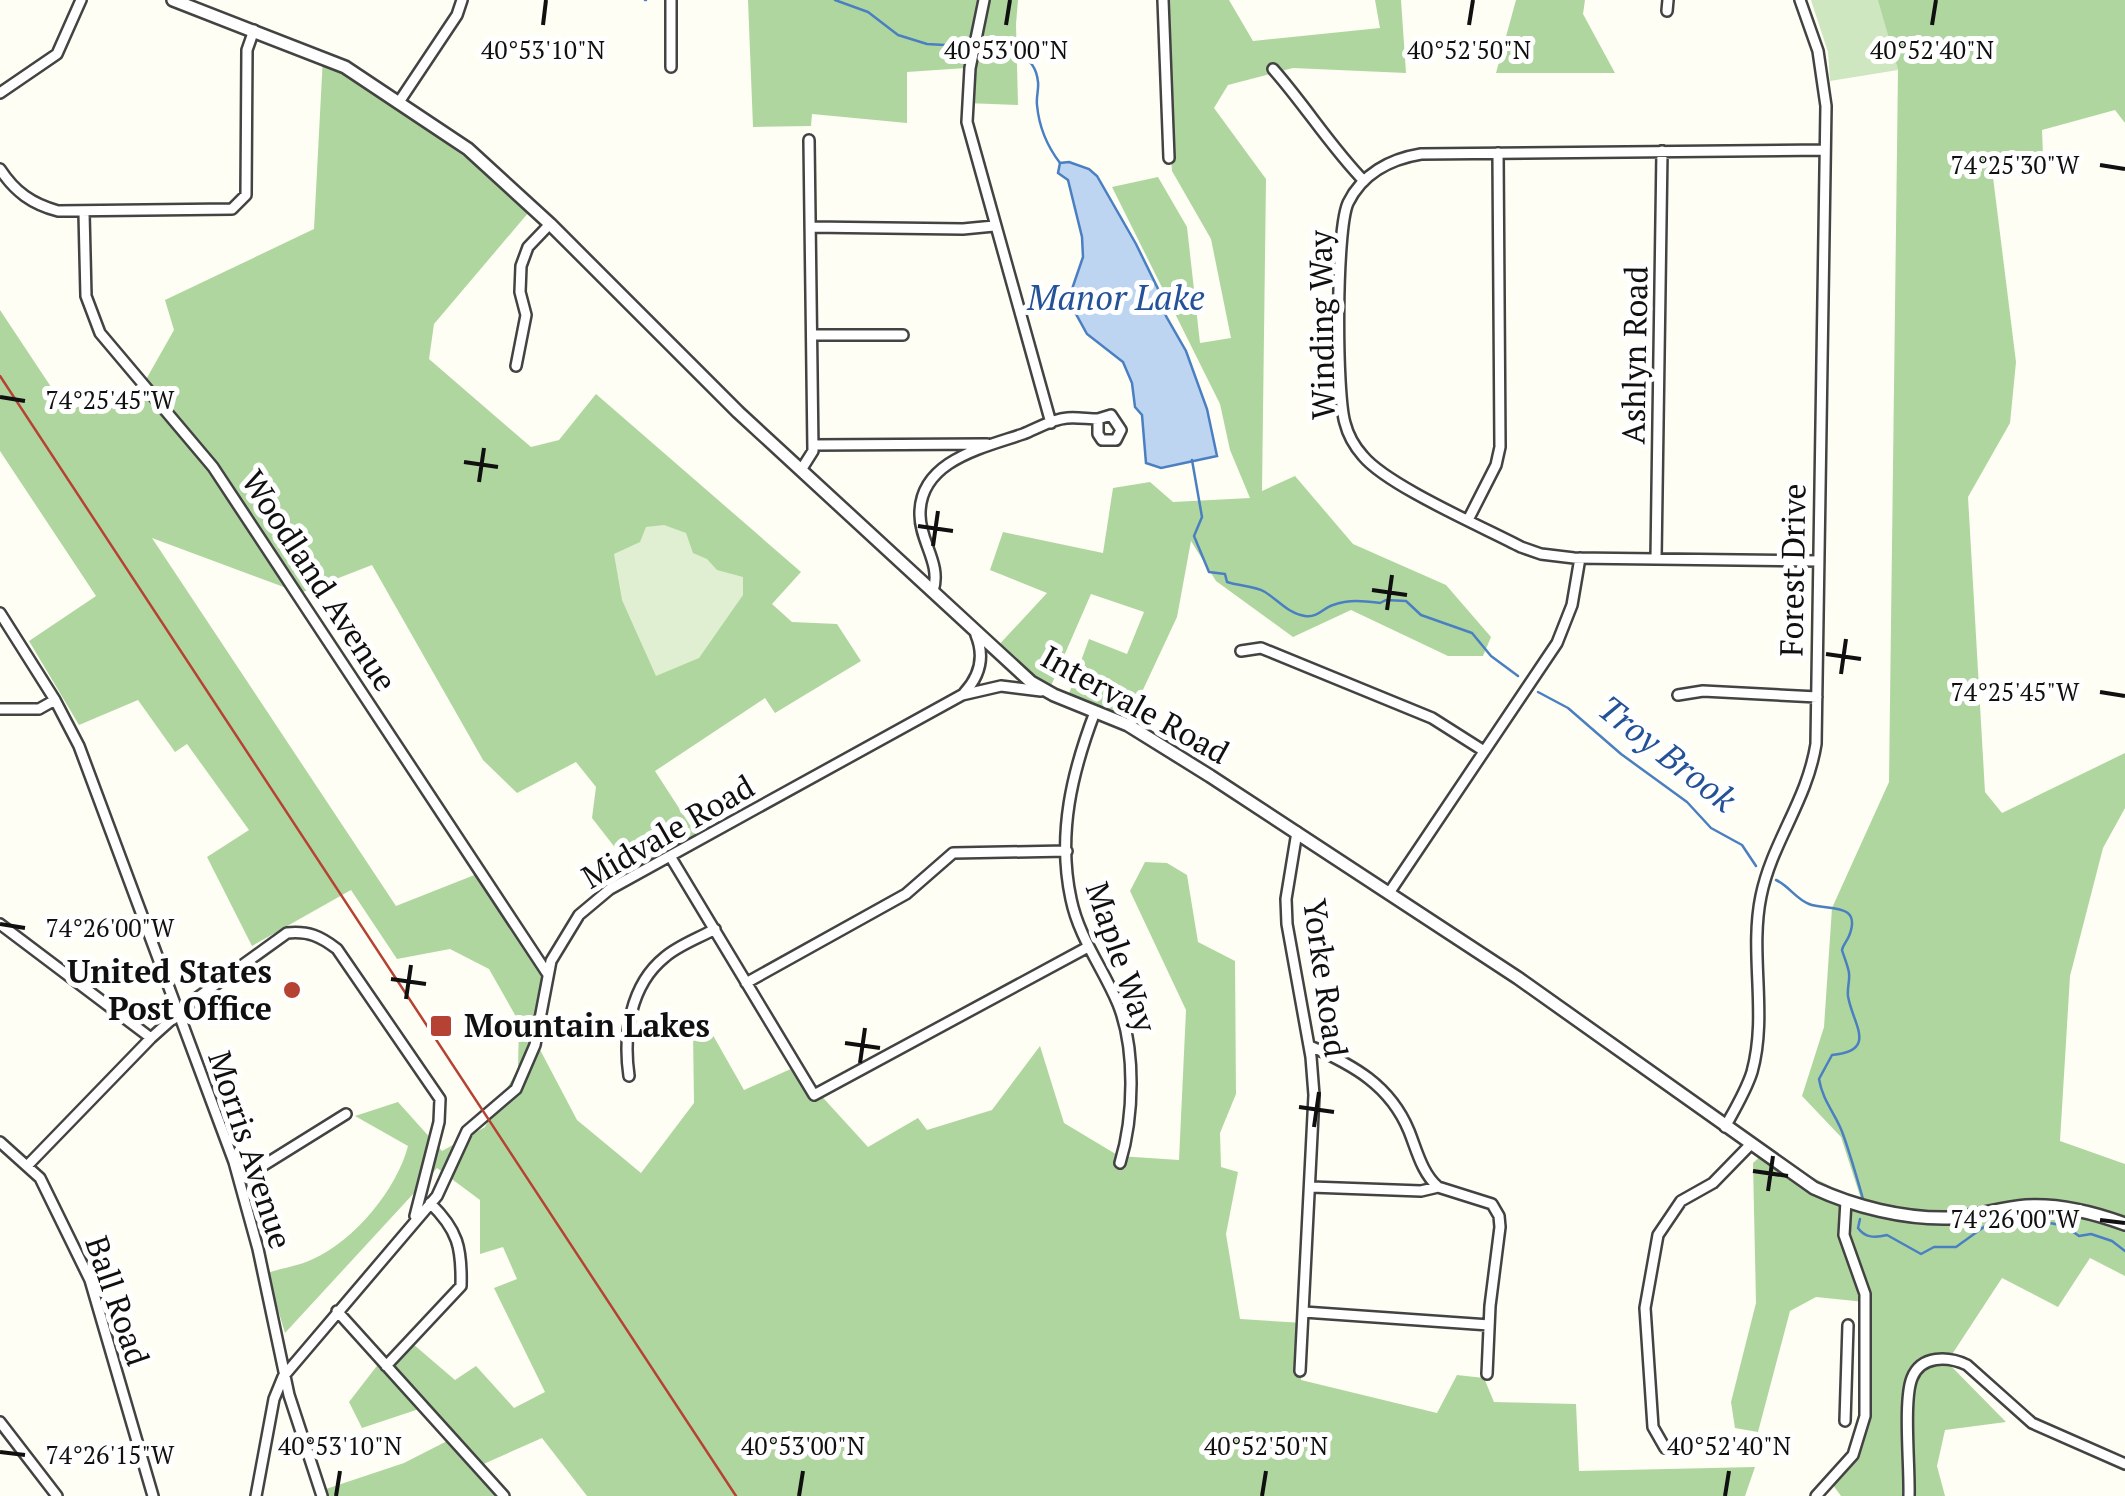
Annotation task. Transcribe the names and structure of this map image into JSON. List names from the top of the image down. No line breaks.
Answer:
{"streets":{"street":["Winding Way","Ashlyn Road","Forest Drive","Woodland Avenue","Intervale Road","Midvale Road","Maple Way","Yorke Road","Morris Avenue","Ball Road"]},"crossings":[["Winding Way","Ashlyn Road"],["Winding Way","Forest Drive"],["Forest Drive","Intervale Road"],["Woodland Avenue","Midvale Road"],["Intervale Road","Midvale Road"],["Intervale Road","Maple Way"],["Intervale Road","Yorke Road"],["Midvale Road","Morris Avenue"]],"water":["Manor Lake","Troy Brook"],"places":{"other":["United States Post Office"],"transit":["Mountain Lakes"]},"coordinates":["40°53'10\"N","40°53'00\"N","40°52'50\"N","40°52'40\"N","74°25'30\"W","74°25'45\"W","74°26'00\"W","74°26'15\"W"]}
